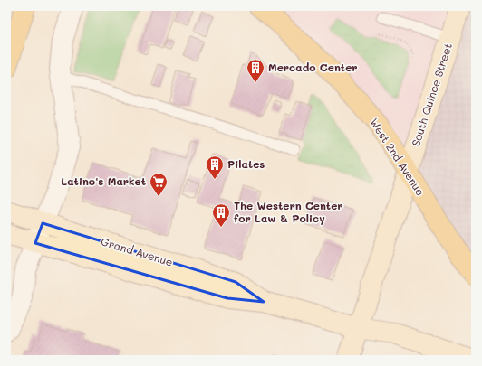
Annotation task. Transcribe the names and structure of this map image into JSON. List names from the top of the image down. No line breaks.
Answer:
{"streets":{"main road":["South Quince Street","West 2nd Avenue","Grand Avenue"]},"crossings":[["South Quince Street","West 2nd Avenue"],["South Quince Street","Grand Avenue"]],"places":{"building":["Mercado Center","Pilates","The Western Center for Law & Policy"],"supermarket":["Latino's Market"]}}
